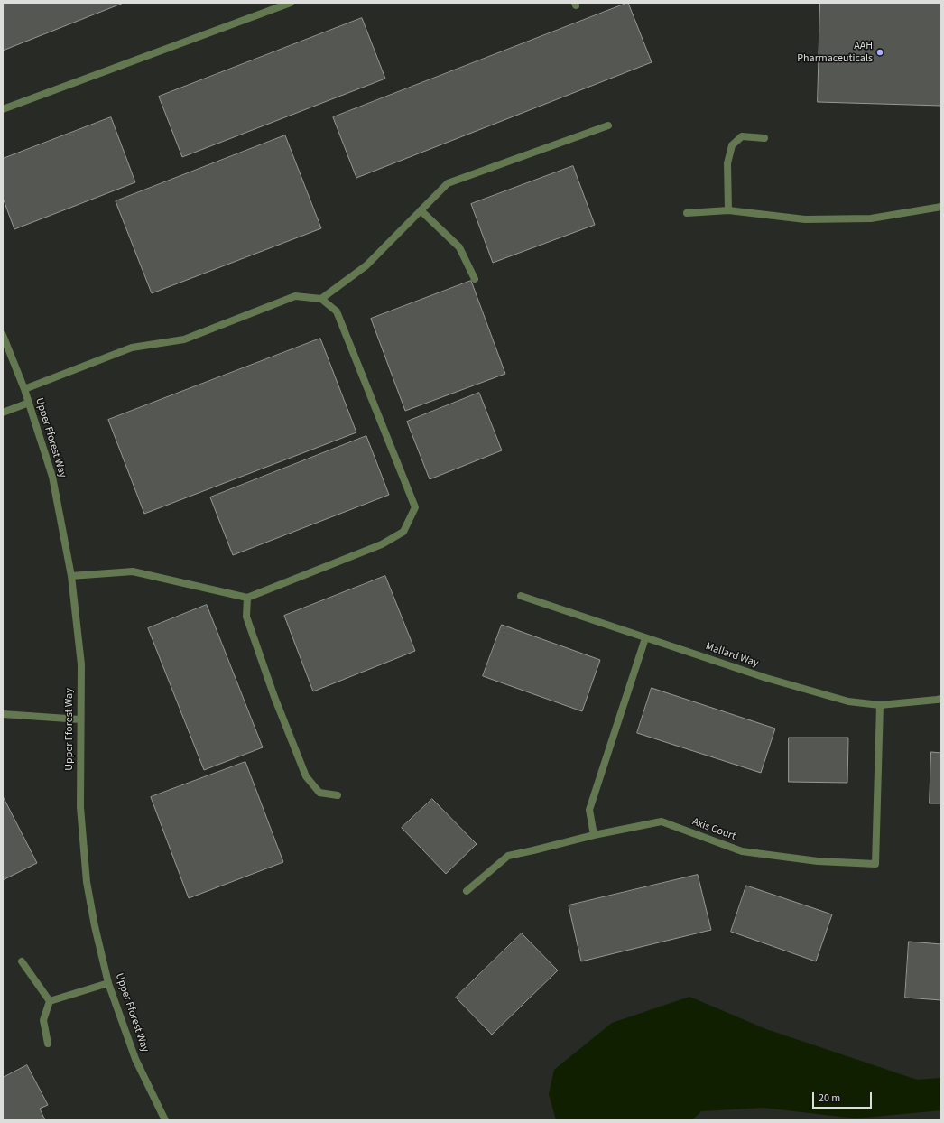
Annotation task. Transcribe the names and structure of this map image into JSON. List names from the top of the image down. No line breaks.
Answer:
{"streets":{"street":["Upper Fforest Way","Mallard Way","Axis Court"]},"crossings":[["Mallard Way","Axis Court"]],"places":["AAH Pharmaceuticals"],"scale_bar":"20 m"}
